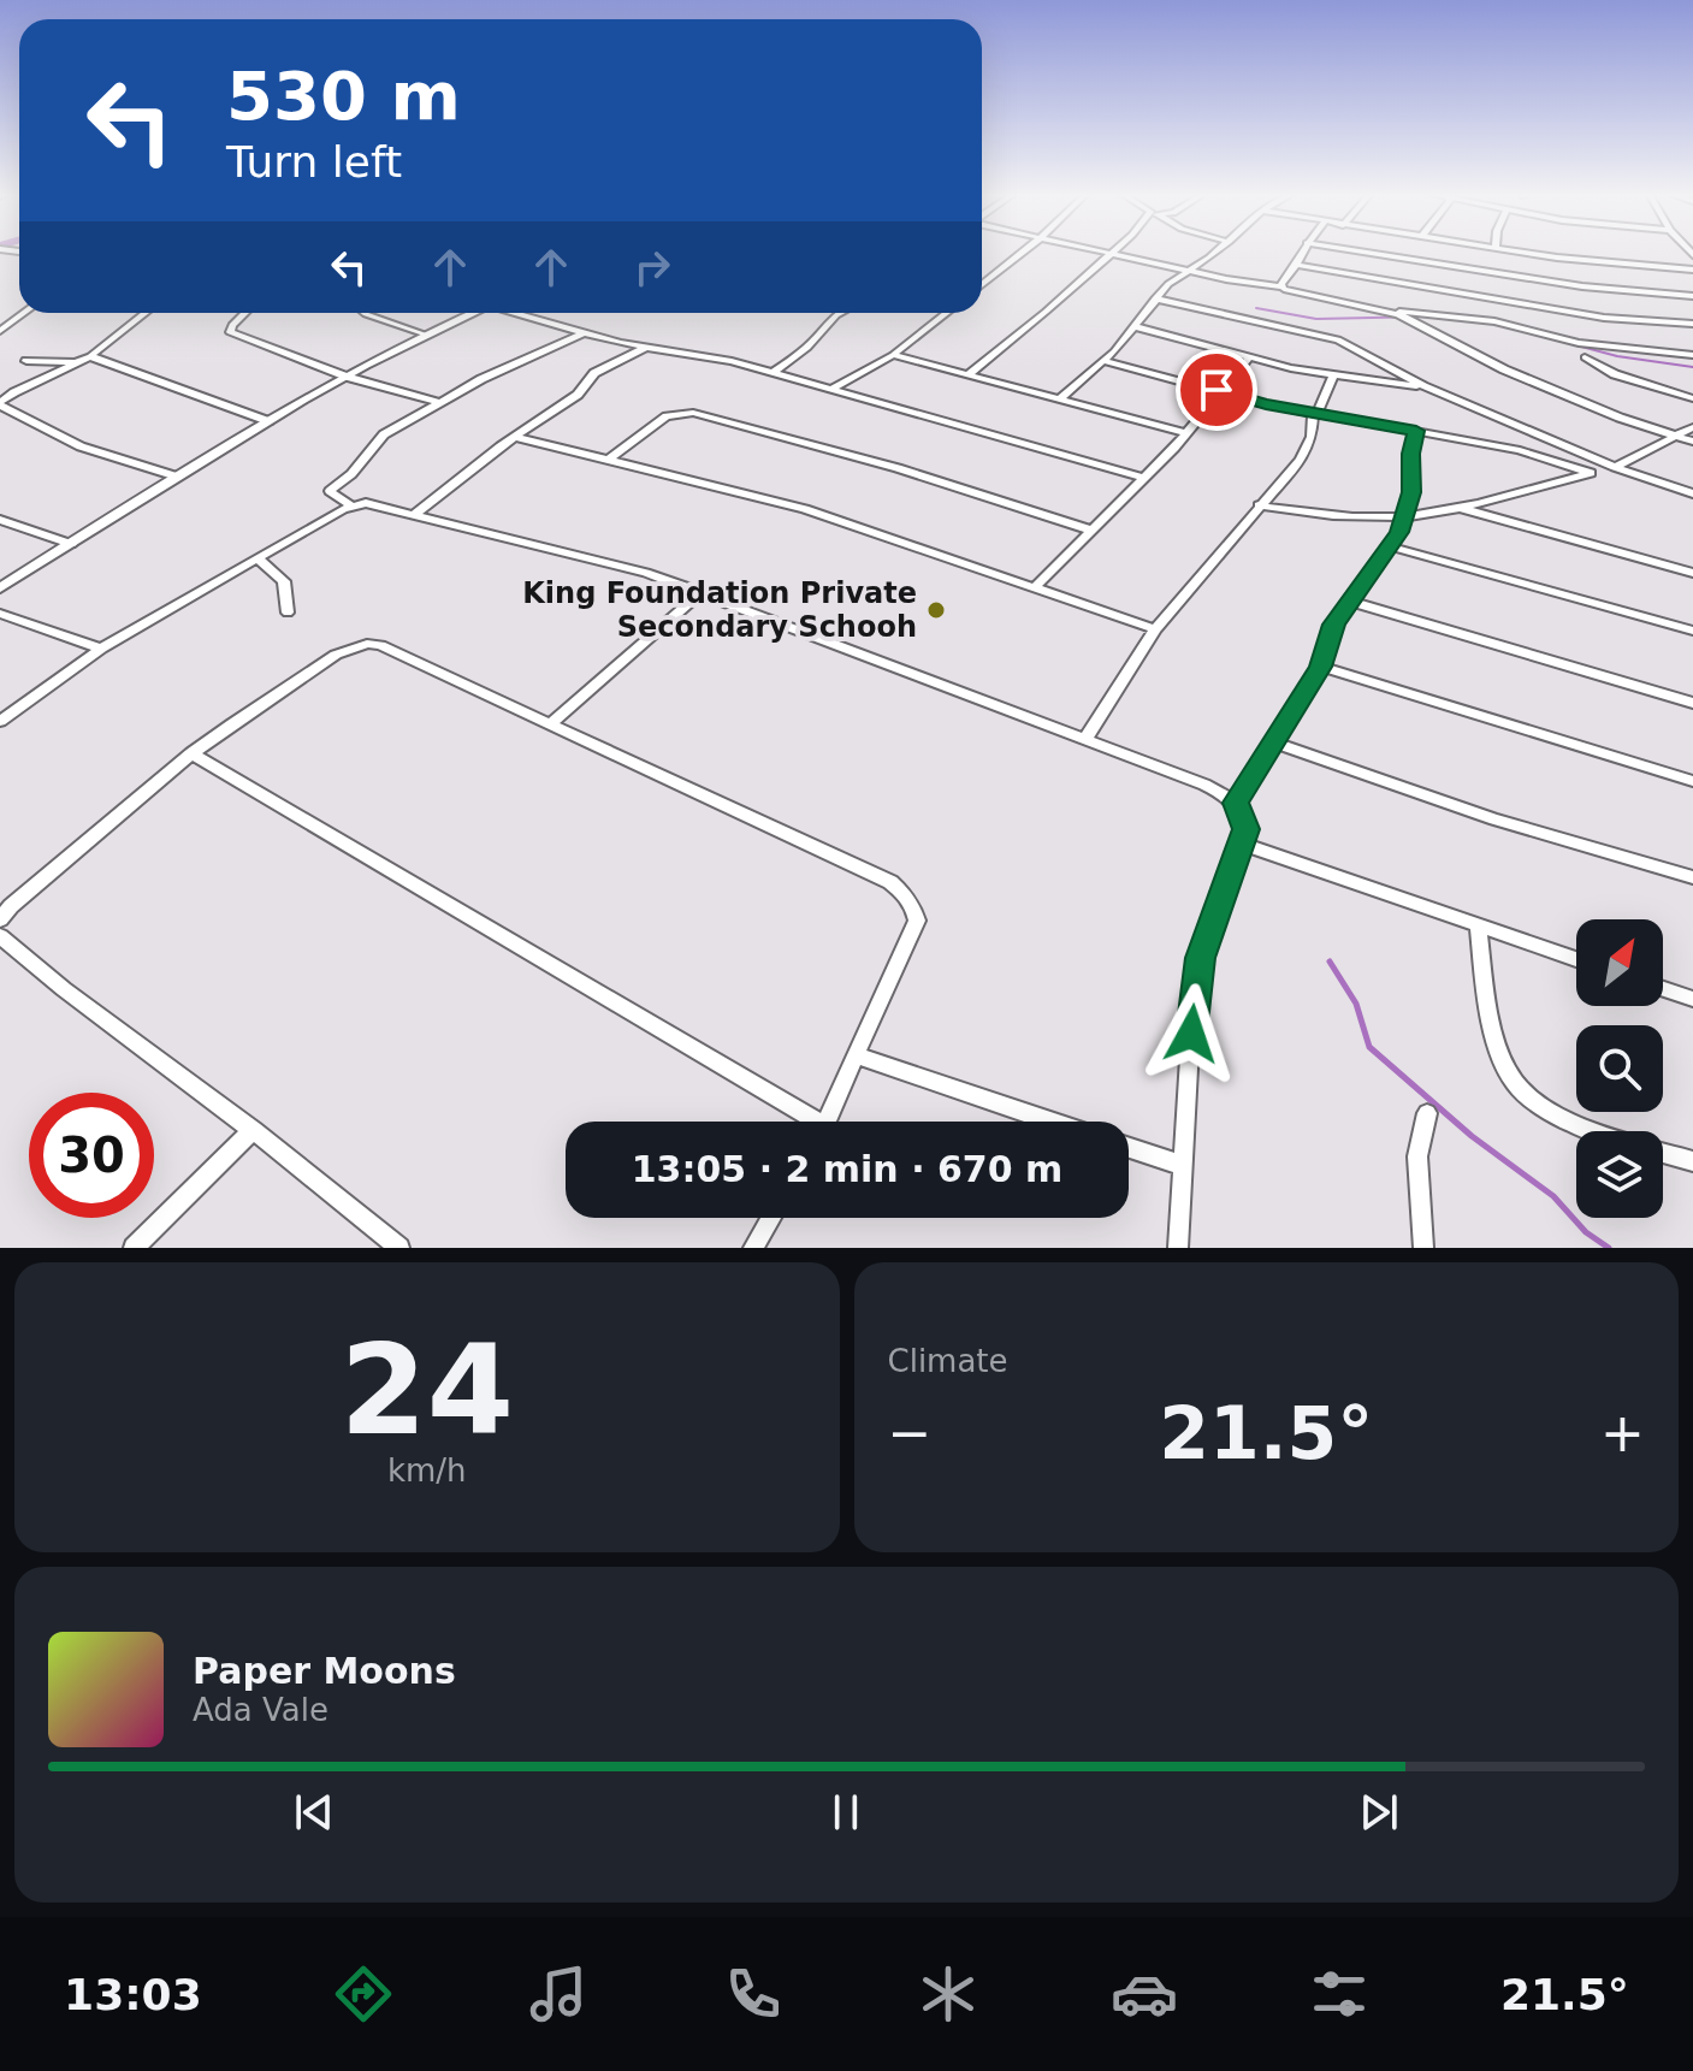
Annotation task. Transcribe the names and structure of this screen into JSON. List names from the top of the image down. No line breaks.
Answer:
{"places":["King Foundation Private Secondary Schooh"],"north":"top right","page":{"turn":["530 m","Turn left"],"limit":"30","trip":"13:05 · 2 min · 670 m","tile":[["24","km/h"],"Climate"],"heat":["−","21.5°","+"],"song":["Paper Moons","Ada Vale"],"tabs":["13:03","21.5°"]}}
